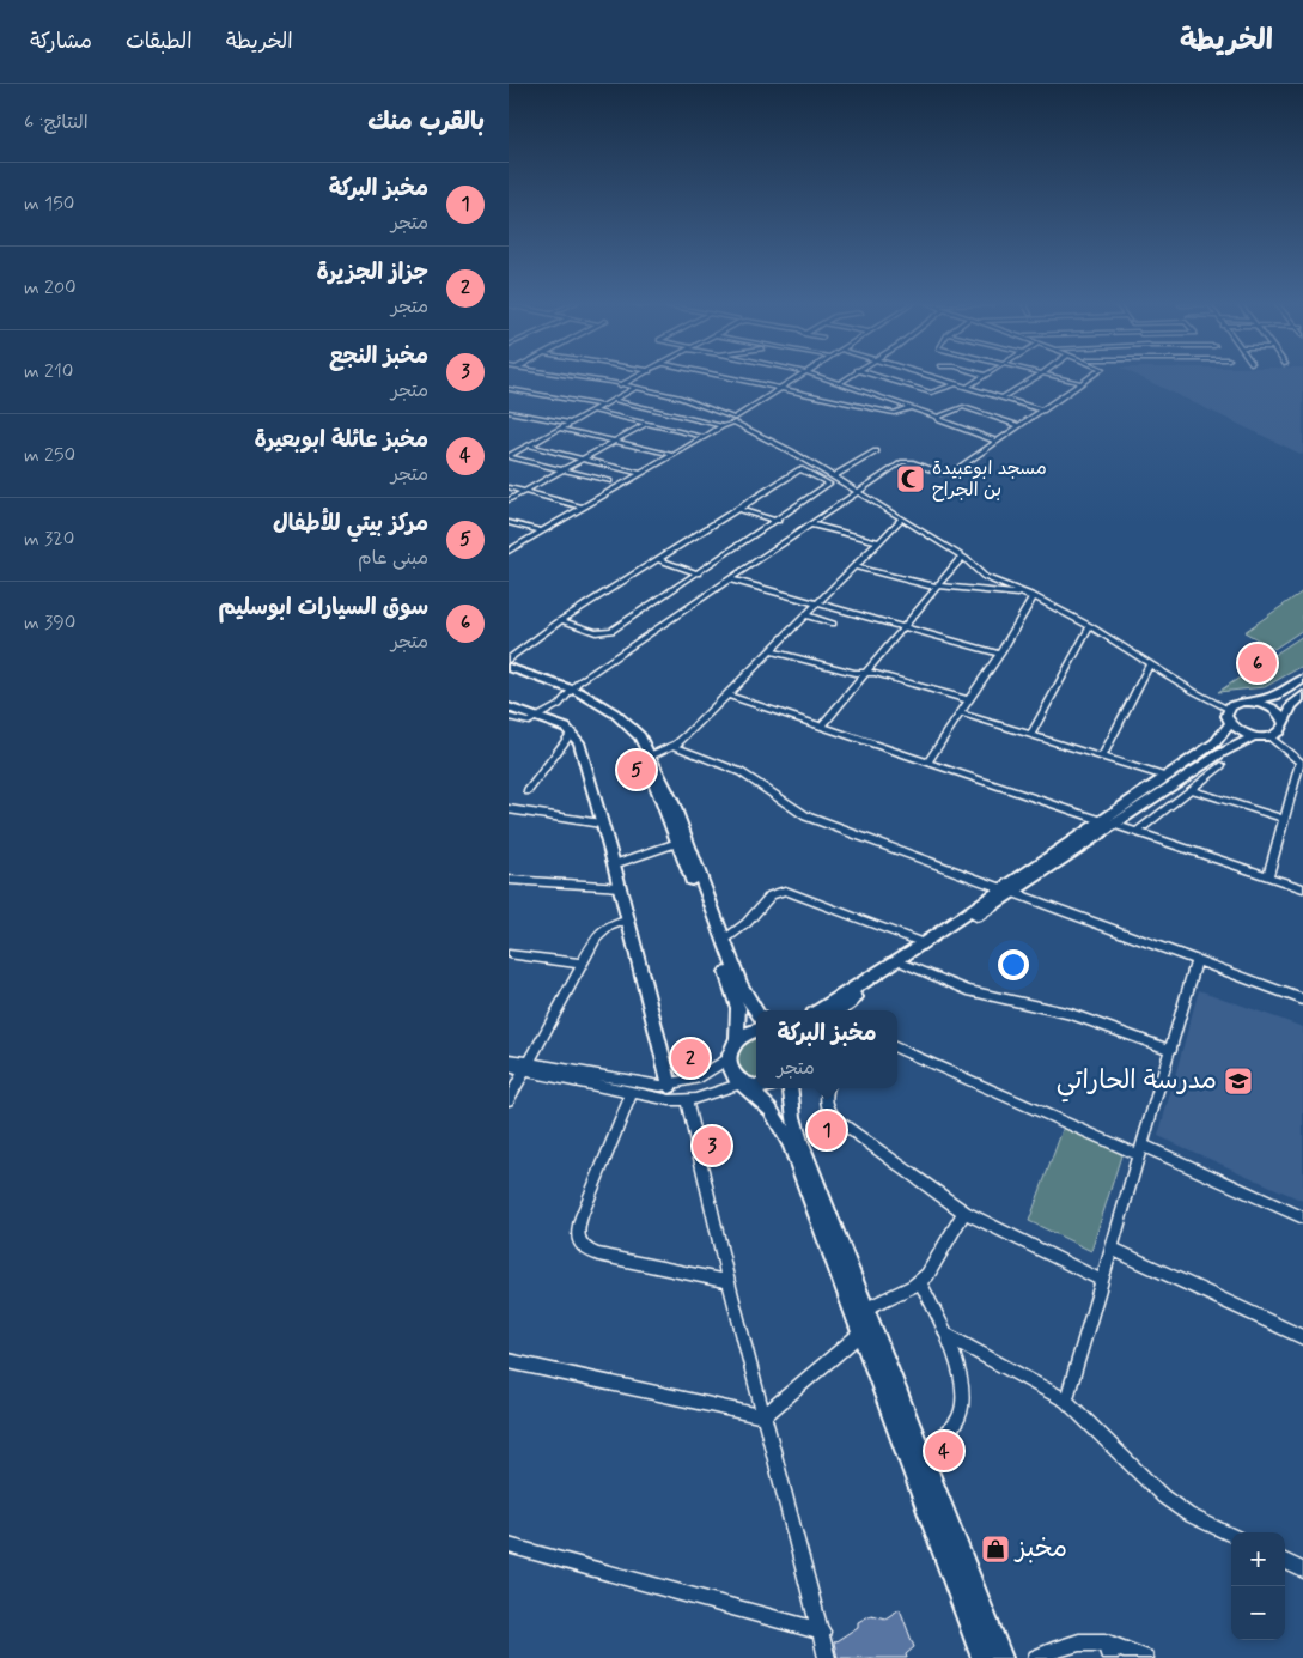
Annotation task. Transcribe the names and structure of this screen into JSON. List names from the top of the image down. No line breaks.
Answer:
{"places":{"mosque":["مسجد ابوعبيدة بن الجراح"],"school or university":["مدرسة الحاراتي"],"shop":["مخبز"]},"page":{"header":"الخريطة","nav":["الخريطة","الطبقات","مشاركة"],"heading":["بالقرب منك","النتائج: 6"],"list":[{"mark":"1","name":"مخبز البركة","note":"متجر","value":"150 m"},{"mark":"2","name":"جزاز الجزيرة","note":"متجر","value":"200 m"},{"mark":"3","name":"مخبز النجع","note":"متجر","value":"210 m"},{"mark":"4","name":"مخبز عائلة ابوبعيرة","note":"متجر","value":"250 m"},{"mark":"5","name":"مركز بيتي للأطفال","note":"مبنى عام","value":"320 m"},{"mark":"6","name":"سوق السيارات ابوسليم","note":"متجر","value":"390 m"}],"pins":["6","5","2","1","3","4"],"popup":["مخبز البركة","متجر"],"map_buttons":["+","−"]}}
